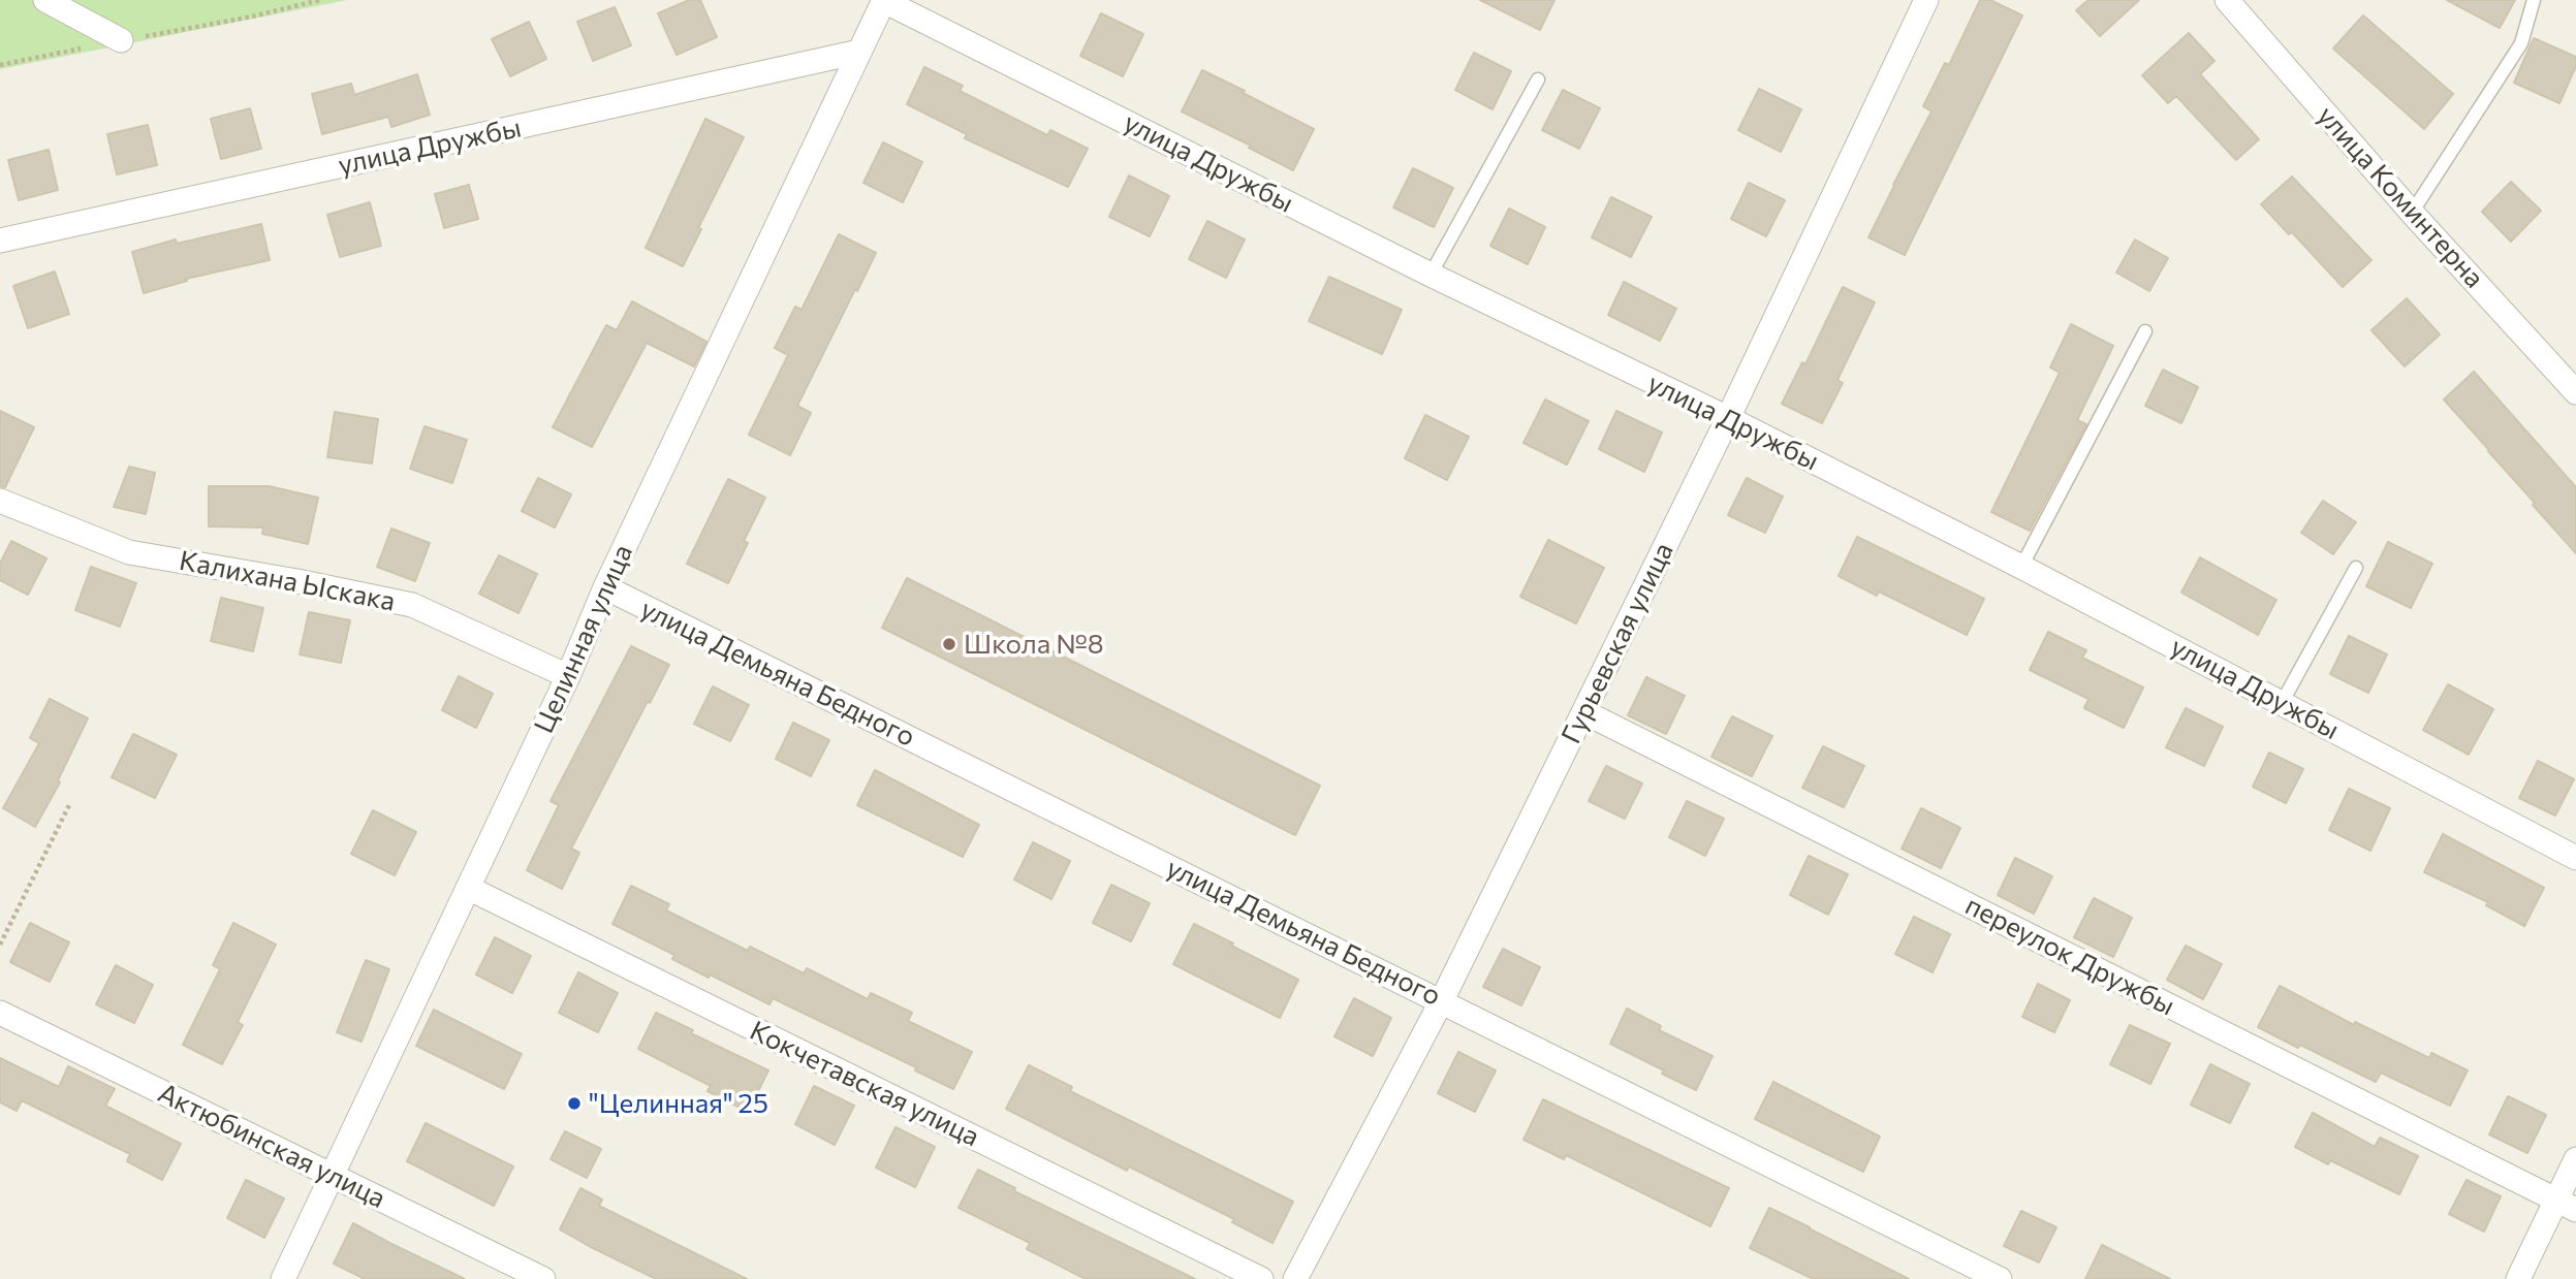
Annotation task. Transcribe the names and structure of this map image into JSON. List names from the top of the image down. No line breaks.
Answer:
{"streets":{"street":["улица Дружбы","улица Коминтерна","Калихана Ыскака","Целинная улица","Гурьевская улица","улица Демьяна Бедного","переулок Дружбы","Кокчетавская улица","Актюбинская улица"]},"crossings":[["улица Дружбы","Целинная улица"],["улица Дружбы","Гурьевская улица"],["Калихана Ыскака","Целинная улица"],["Целинная улица","улица Демьяна Бедного"],["Целинная улица","Кокчетавская улица"],["Целинная улица","Актюбинская улица"],["Гурьевская улица","улица Демьяна Бедного"],["Гурьевская улица","переулок Дружбы"]],"places":["Школа №8","\"Целинная\" 25"]}
